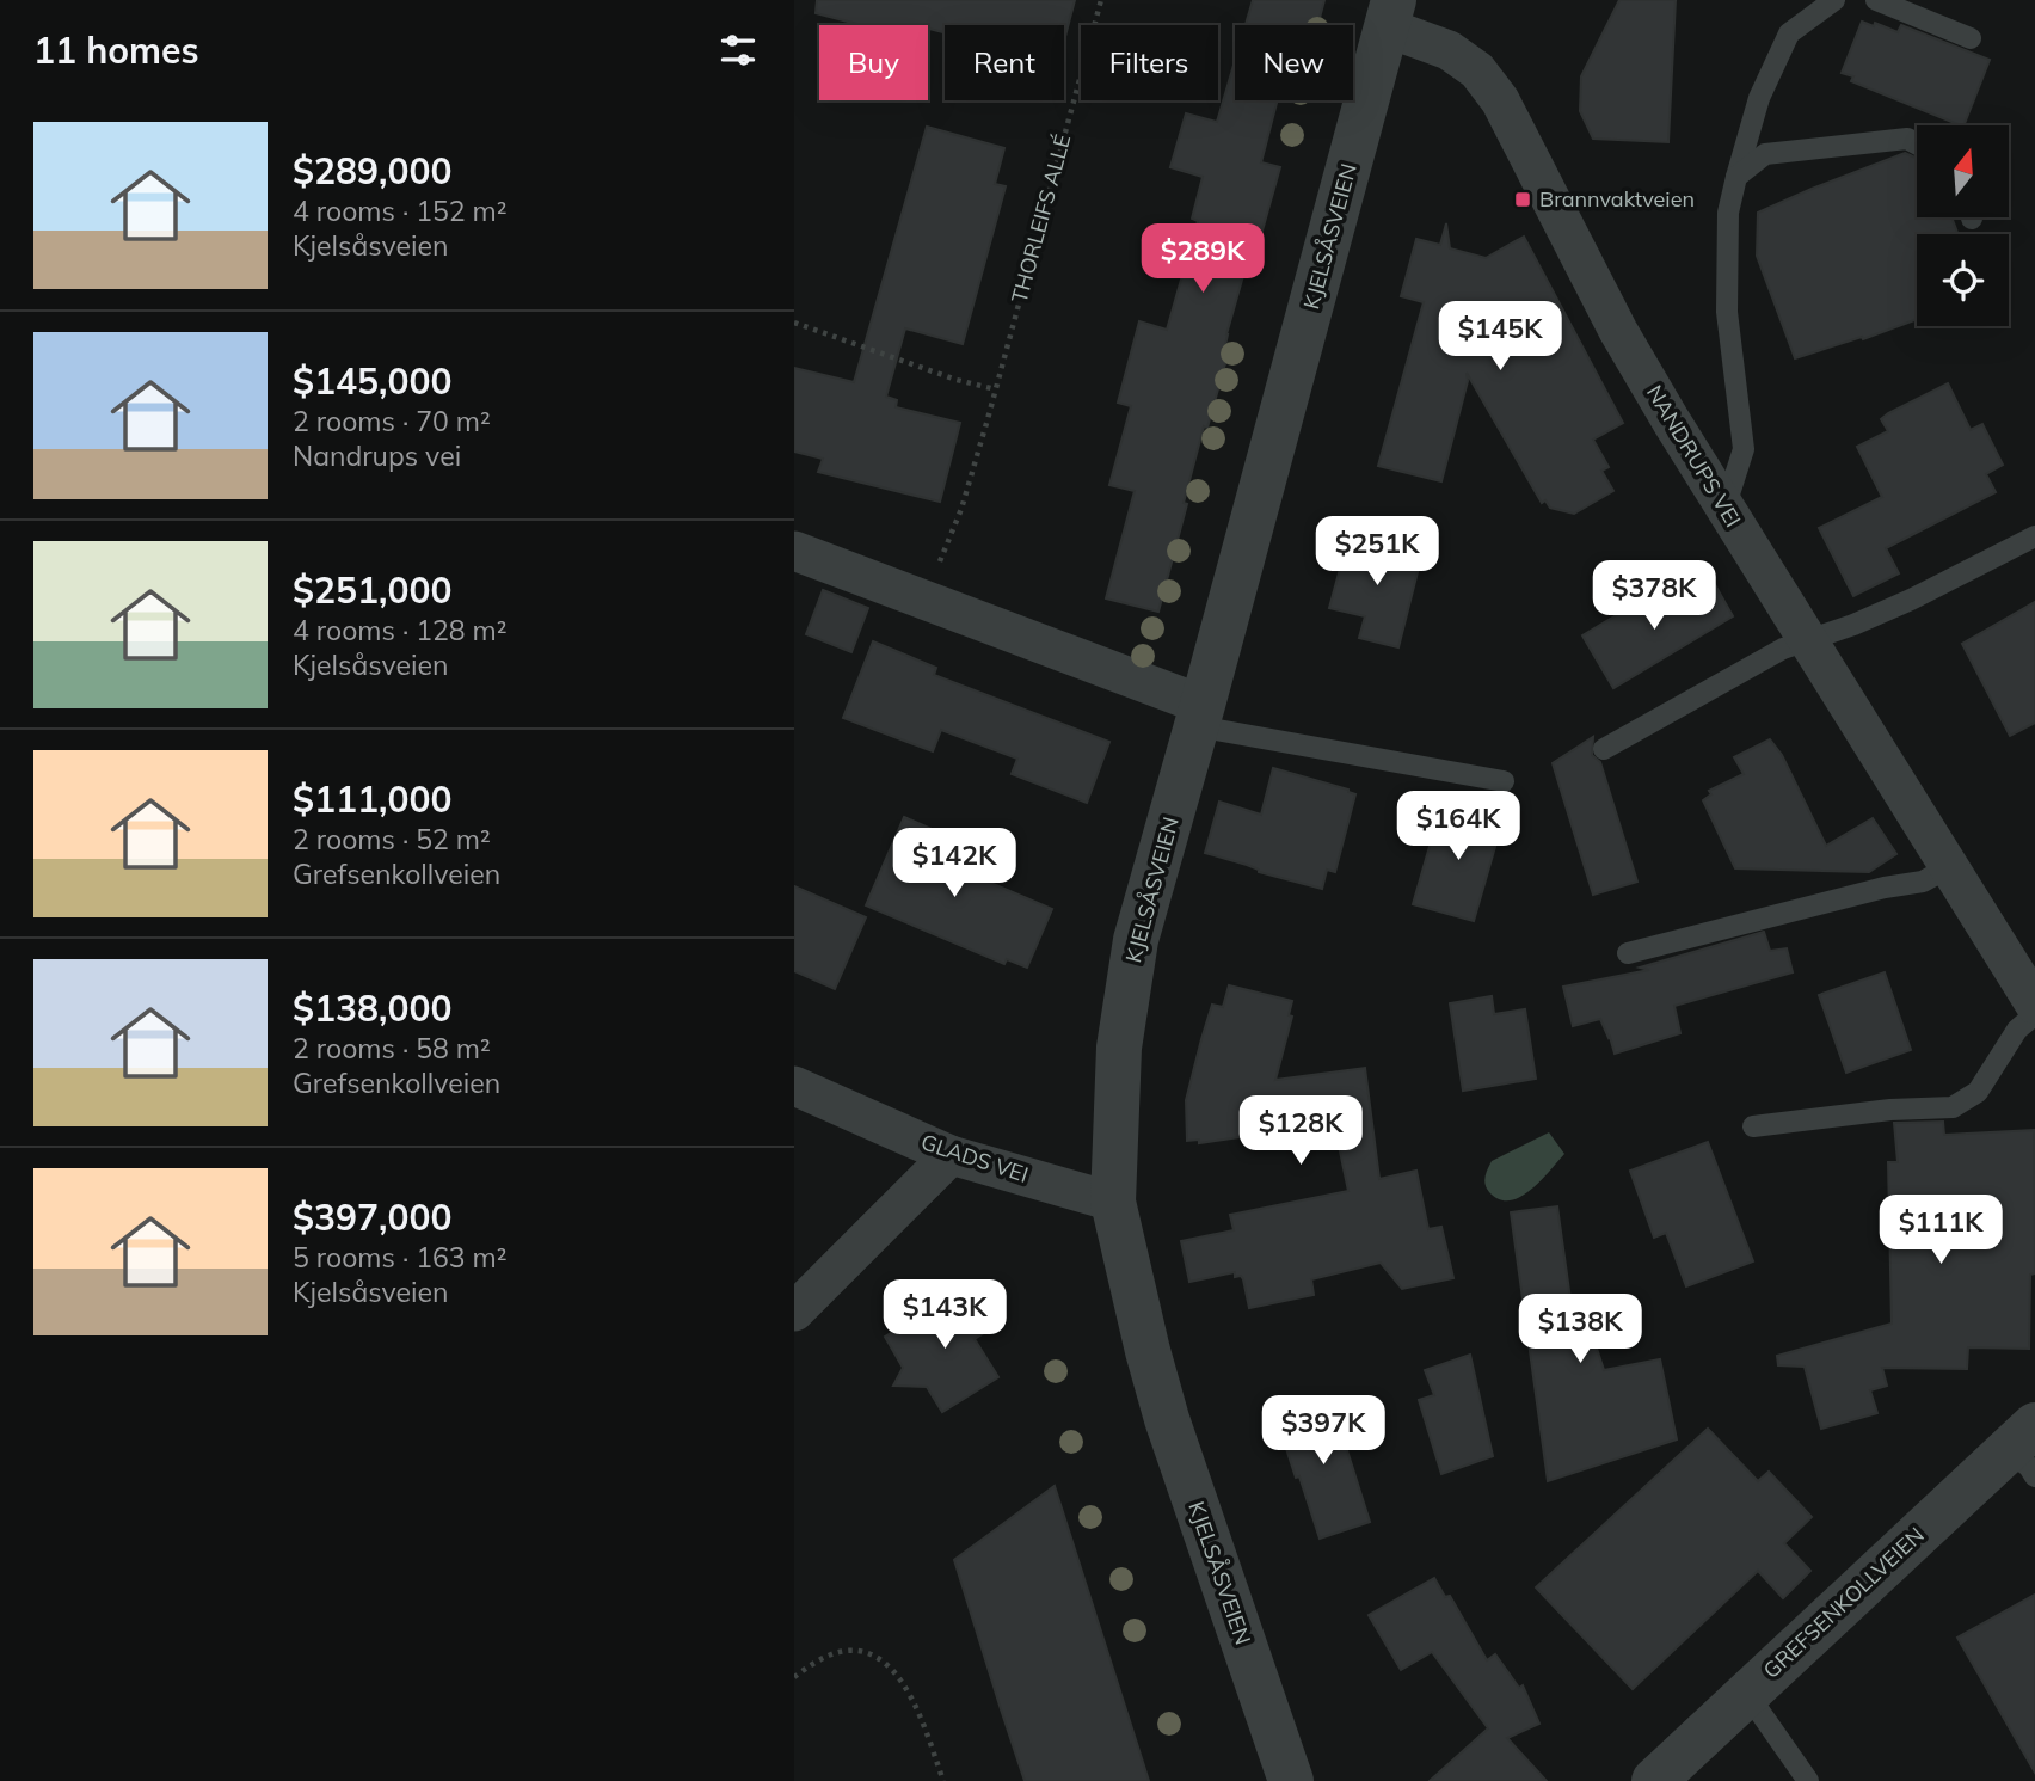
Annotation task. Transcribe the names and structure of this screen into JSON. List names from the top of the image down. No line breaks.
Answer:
{"streets":{"street":["KJELSÅSVEIEN","NANDRUPS VEI","GLADS VEI","GREFSENKOLLVEIEN"],"path":["THORLEIFS ALLÉ"]},"crossings":[["KJELSÅSVEIEN","NANDRUPS VEI"],["KJELSÅSVEIEN","GLADS VEI"]],"places":{"transit":["Brannvaktveien"]},"north":"top","page":{"heading":"11 homes","chip":["Buy","Rent","Filters","New"],"list":[{"name":"$289,000","note":"4 rooms · 152 m² · Kjelsåsveien"},{"name":"$145,000","note":"2 rooms · 70 m² · Nandrups vei"},{"name":"$251,000","note":"4 rooms · 128 m² · Kjelsåsveien"},{"name":"$111,000","note":"2 rooms · 52 m² · Grefsenkollveien"},{"name":"$138,000","note":"2 rooms · 58 m² · Grefsenkollveien"},{"name":"$397,000","note":"5 rooms · 163 m² · Kjelsåsveien"}],"price":["$289K","$145K","$251K","$378K","$164K","$142K","$128K","$111K","$143K","$138K","$397K"]}}
